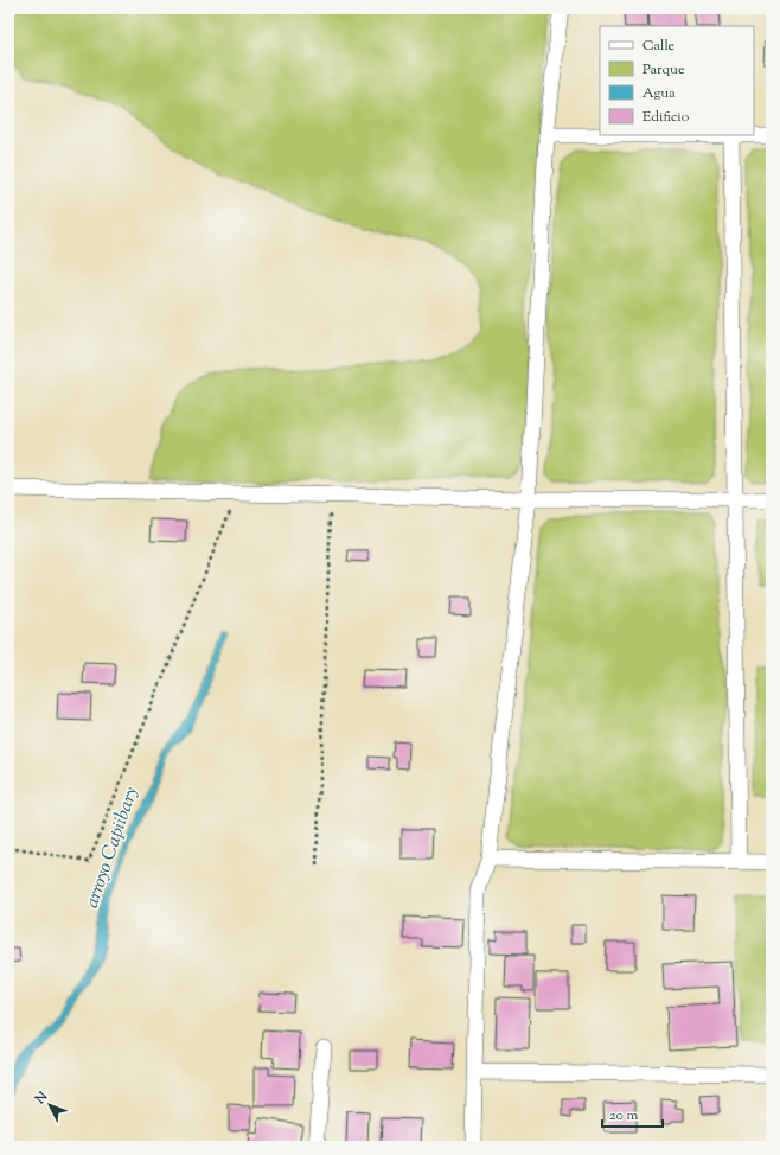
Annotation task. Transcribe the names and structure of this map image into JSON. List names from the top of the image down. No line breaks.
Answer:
{"water":["arroyo Capiibary"],"legend":["Calle","Parque","Agua","Edificio"],"scale_bar":"20 m","north":"top left"}
